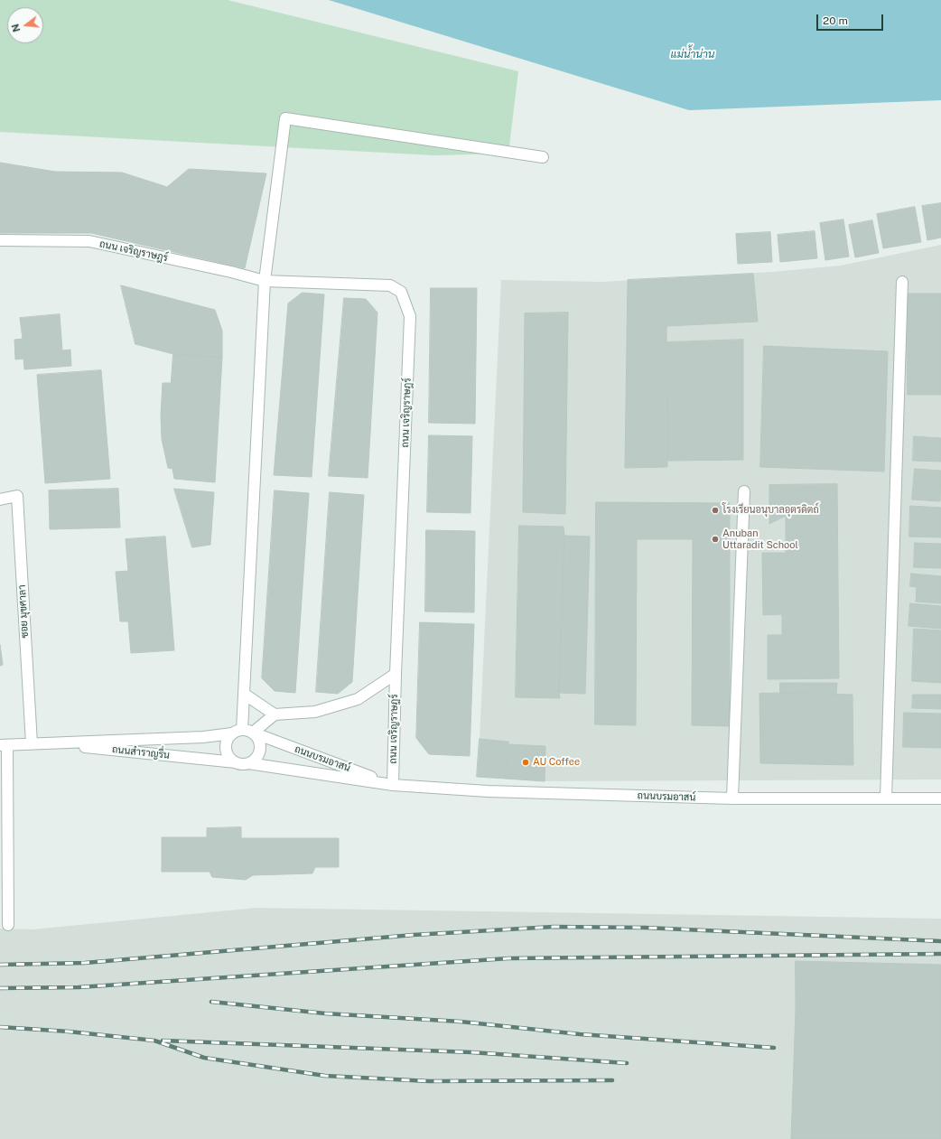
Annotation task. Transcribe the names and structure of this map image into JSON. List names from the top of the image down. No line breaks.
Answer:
{"streets":{"street":["ถนน เจริญราษฎร์","ซอย มุขศาลา","ถนนสำราญรื่น","ถนนบรมอาสน์"]},"crossings":[["ถนน เจริญราษฎร์","ถนนบรมอาสน์"],["ซอย มุขศาลา","ถนนสำราญรื่น"],["ถนนสำราญรื่น","ถนนบรมอาสน์"]],"water":["แม่น้ำน่าน"],"places":["โรงเรียนอนุบาลอุตรดิตถ์","Anuban Uttaradit School","AU Coffee"],"scale_bar":"20 m","north":"left"}
